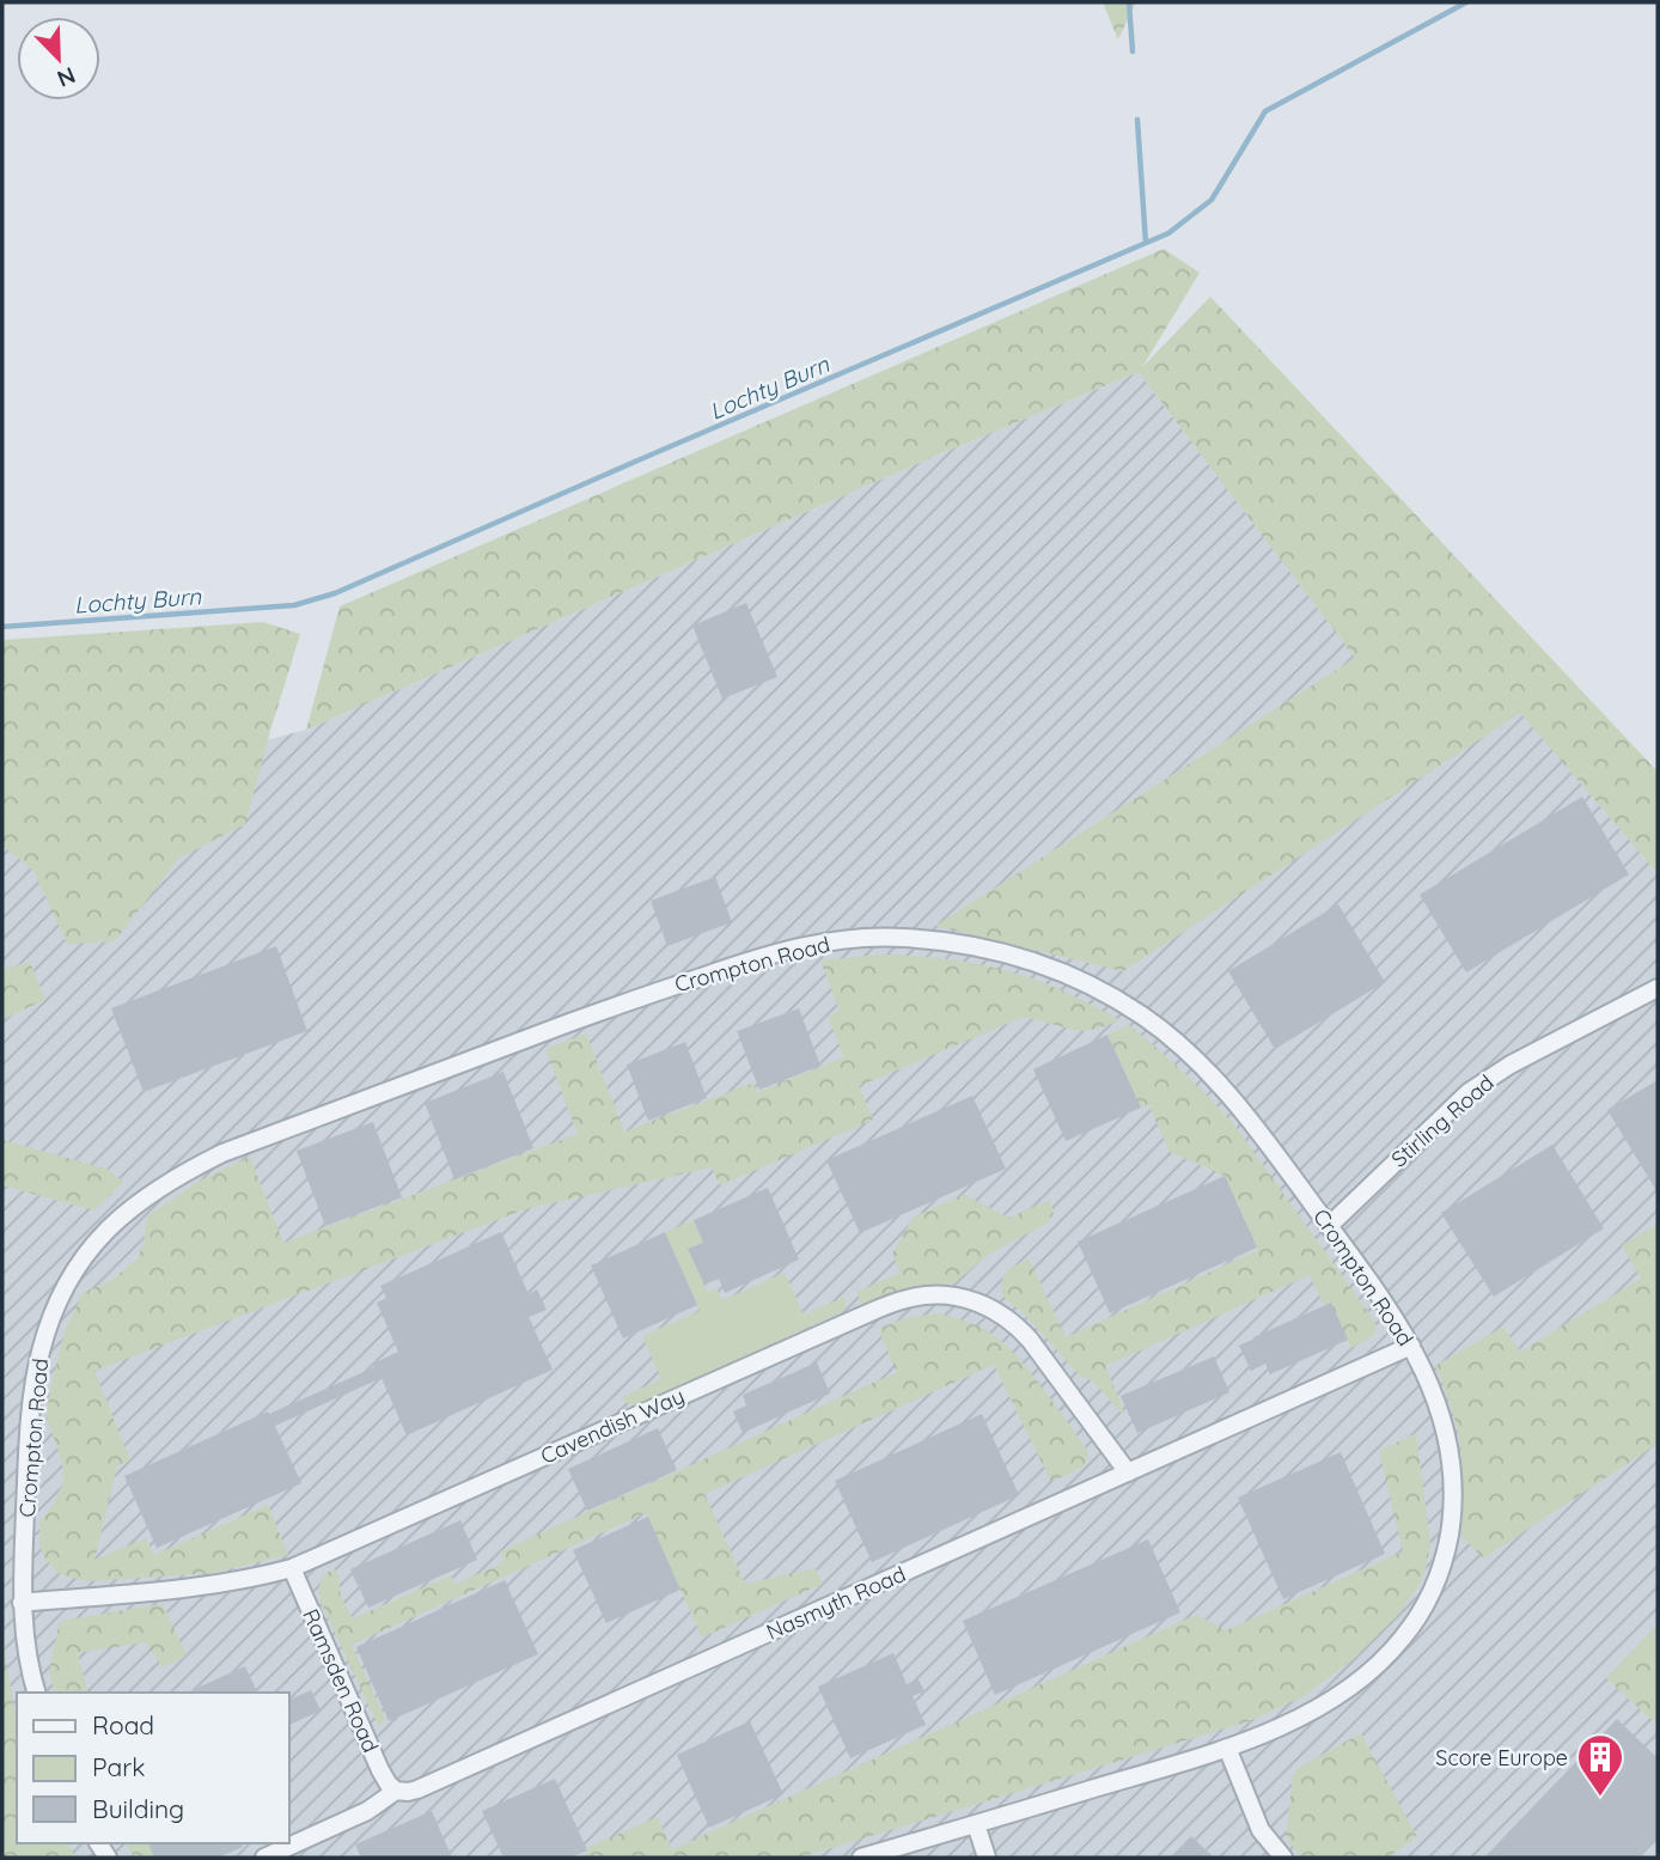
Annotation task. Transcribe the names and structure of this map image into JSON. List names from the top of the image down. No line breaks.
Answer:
{"streets":{"street":["Crompton Road","Stirling Road","Cavendish Way","Nasmyth Road","Ramsden Road"]},"crossings":[["Crompton Road","Stirling Road"],["Crompton Road","Cavendish Way"],["Crompton Road","Nasmyth Road"],["Cavendish Way","Nasmyth Road"],["Cavendish Way","Ramsden Road"],["Nasmyth Road","Ramsden Road"]],"water":["Lochty Burn"],"places":{"building":["Score Europe"]},"legend":["Road","Park","Building"],"north":"bottom right"}
